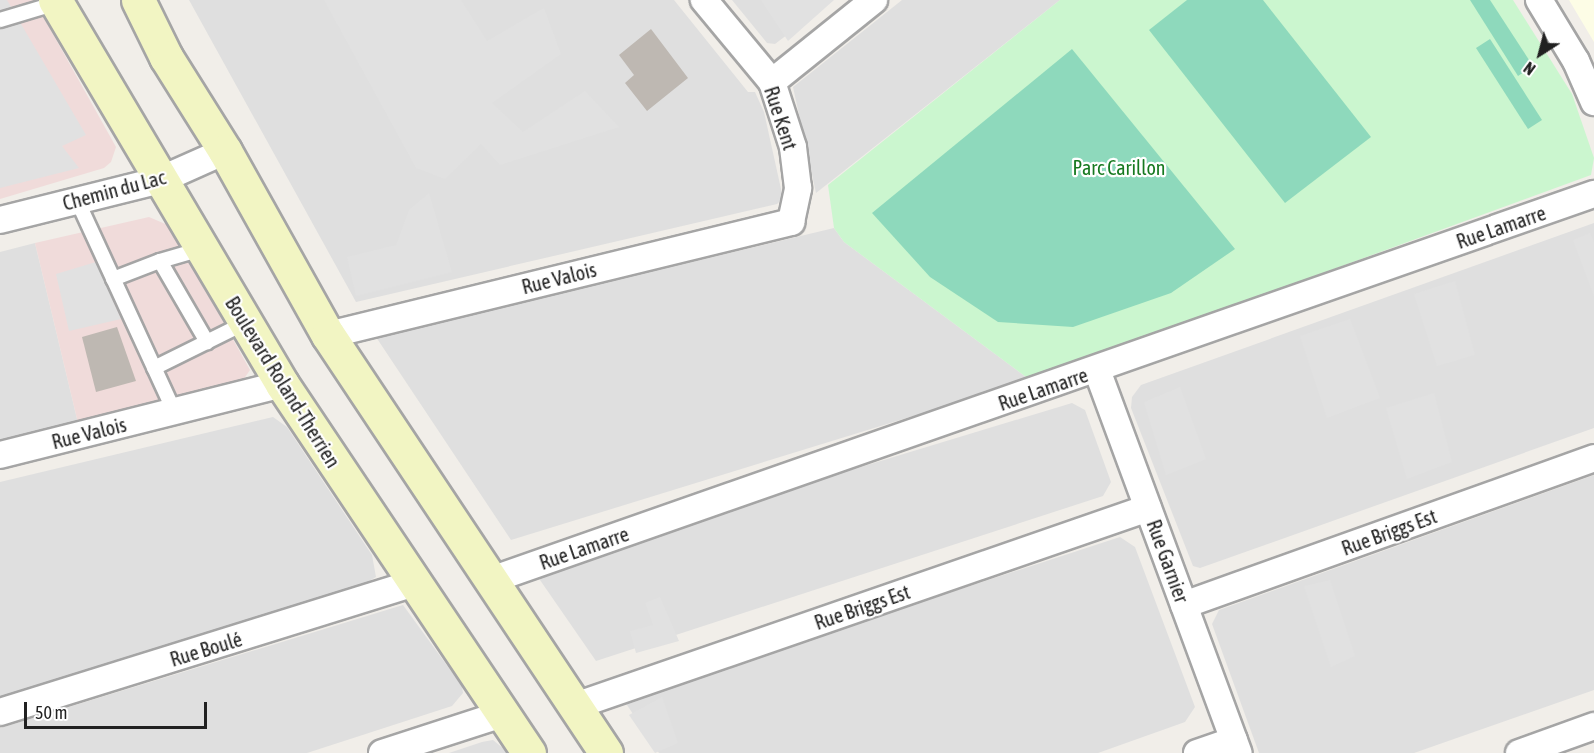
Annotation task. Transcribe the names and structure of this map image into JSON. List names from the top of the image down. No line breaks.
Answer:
{"streets":{"main road":["Boulevard Roland-Therrien"],"street":["Rue Kent","Chemin du Lac","Rue Lamarre","Rue Valois","Rue Briggs Est","Rue Garnier","Rue Boulé"]},"crossings":[["Rue Kent","Rue Valois"],["Chemin du Lac","Boulevard Roland-Therrien"],["Rue Lamarre","Rue Garnier"],["Rue Valois","Boulevard Roland-Therrien"],["Boulevard Roland-Therrien","Rue Boulé"],["Rue Briggs Est","Rue Garnier"]],"parks":["Parc Carillon"],"scale_bar":"50 m","north":"bottom left"}
